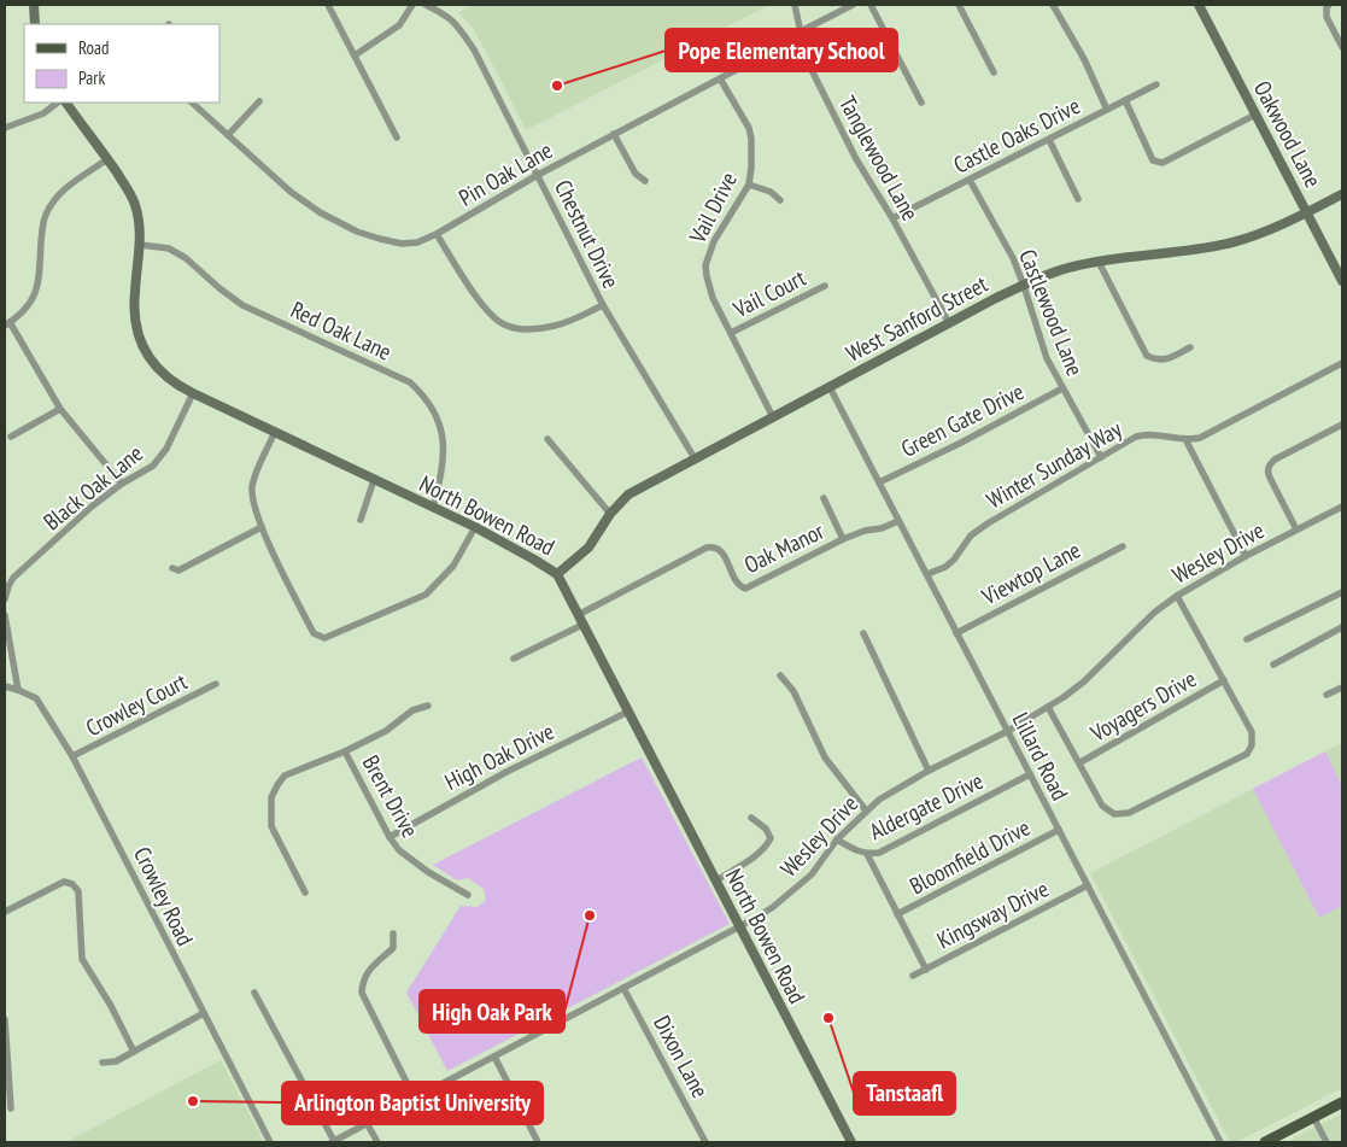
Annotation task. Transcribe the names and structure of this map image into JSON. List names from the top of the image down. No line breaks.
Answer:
{"streets":{"street":["Oakwood Lane","Castle Oaks Drive","Tanglewood Lane","Pin Oak Lane","Vail Drive","Chestnut Drive","Vail Court","Castlewood Lane","West Sanford Street","Red Oak Lane","Green Gate Drive","Winter Sunday Way","Black Oak Lane","North Bowen Road","Oak Manor","Wesley Drive","Viewtop Lane","Crowley Court","Voyagers Drive","High Oak Drive","Lillard Road","Brent Drive","Aldergate Drive","Bloomfield Drive","Crowley Road","Kingsway Drive","Dixon Lane"]},"crossings":[["Oakwood Lane","West Sanford Street"],["Castle Oaks Drive","Tanglewood Lane"],["Castle Oaks Drive","Castlewood Lane"],["Tanglewood Lane","Pin Oak Lane"],["Tanglewood Lane","West Sanford Street"],["Pin Oak Lane","Vail Drive"],["Pin Oak Lane","Chestnut Drive"],["Vail Drive","Vail Court"],["Vail Drive","West Sanford Street"],["Chestnut Drive","West Sanford Street"],["Castlewood Lane","West Sanford Street"],["Castlewood Lane","Green Gate Drive"],["Castlewood Lane","Winter Sunday Way"],["West Sanford Street","North Bowen Road"],["West Sanford Street","Lillard Road"],["Red Oak Lane","North Bowen Road"],["Green Gate Drive","Lillard Road"],["Winter Sunday Way","Lillard Road"],["Black Oak Lane","North Bowen Road"],["North Bowen Road","Oak Manor"],["North Bowen Road","Wesley Drive"],["North Bowen Road","High Oak Drive"],["Oak Manor","Lillard Road"],["Wesley Drive","Lillard Road"],["Wesley Drive","Aldergate Drive"],["Wesley Drive","Dixon Lane"],["Viewtop Lane","Lillard Road"],["Crowley Court","Crowley Road"],["High Oak Drive","Brent Drive"],["Lillard Road","Aldergate Drive"],["Lillard Road","Bloomfield Drive"],["Lillard Road","Kingsway Drive"]],"places":["Pope Elementary School","High Oak Park","Tanstaafl","Arlington Baptist University"],"legend":["Road","Park"]}
